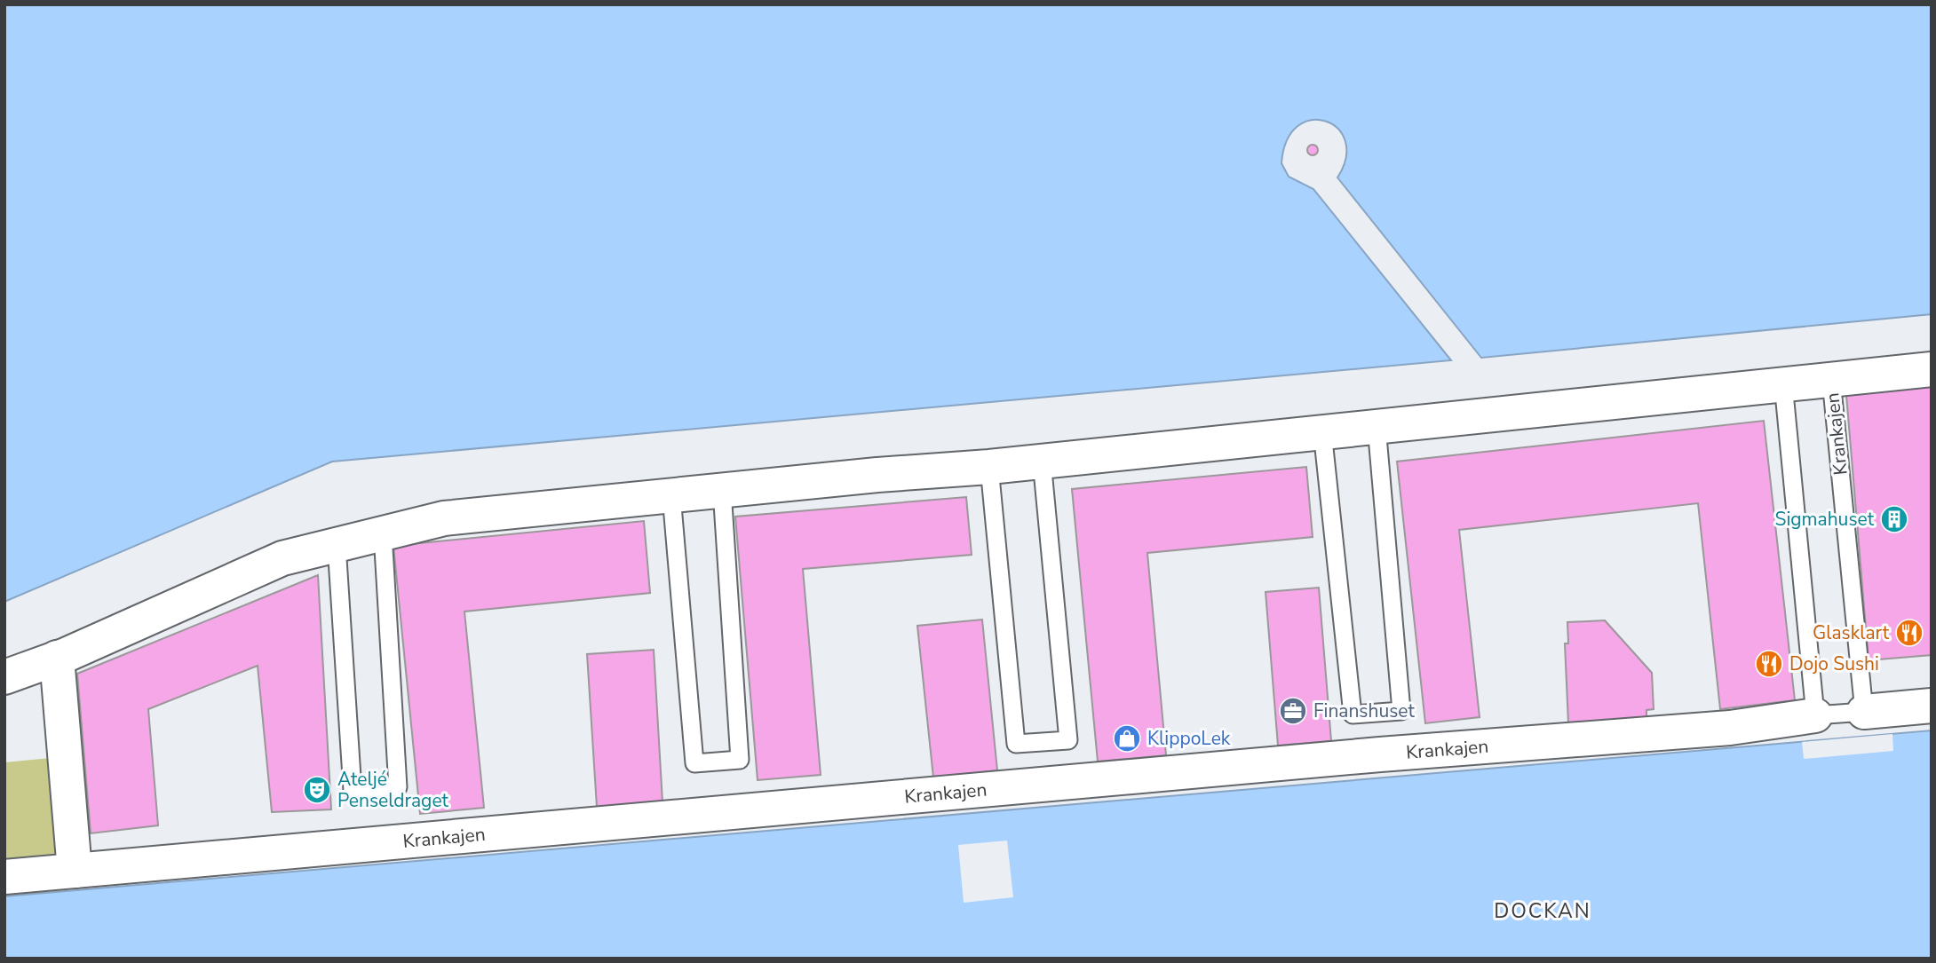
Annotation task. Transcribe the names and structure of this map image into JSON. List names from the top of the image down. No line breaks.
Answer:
{"streets":{"street":["Krankajen"]},"districts":["DOCKAN"],"places":{"building":["Sigmahuset"],"restaurant":["Glasklart","Dojo Sushi"],"office":["Finanshuset"],"shop":["KlippoLek"],"theatre":["Ateljé Penseldraget"]}}
